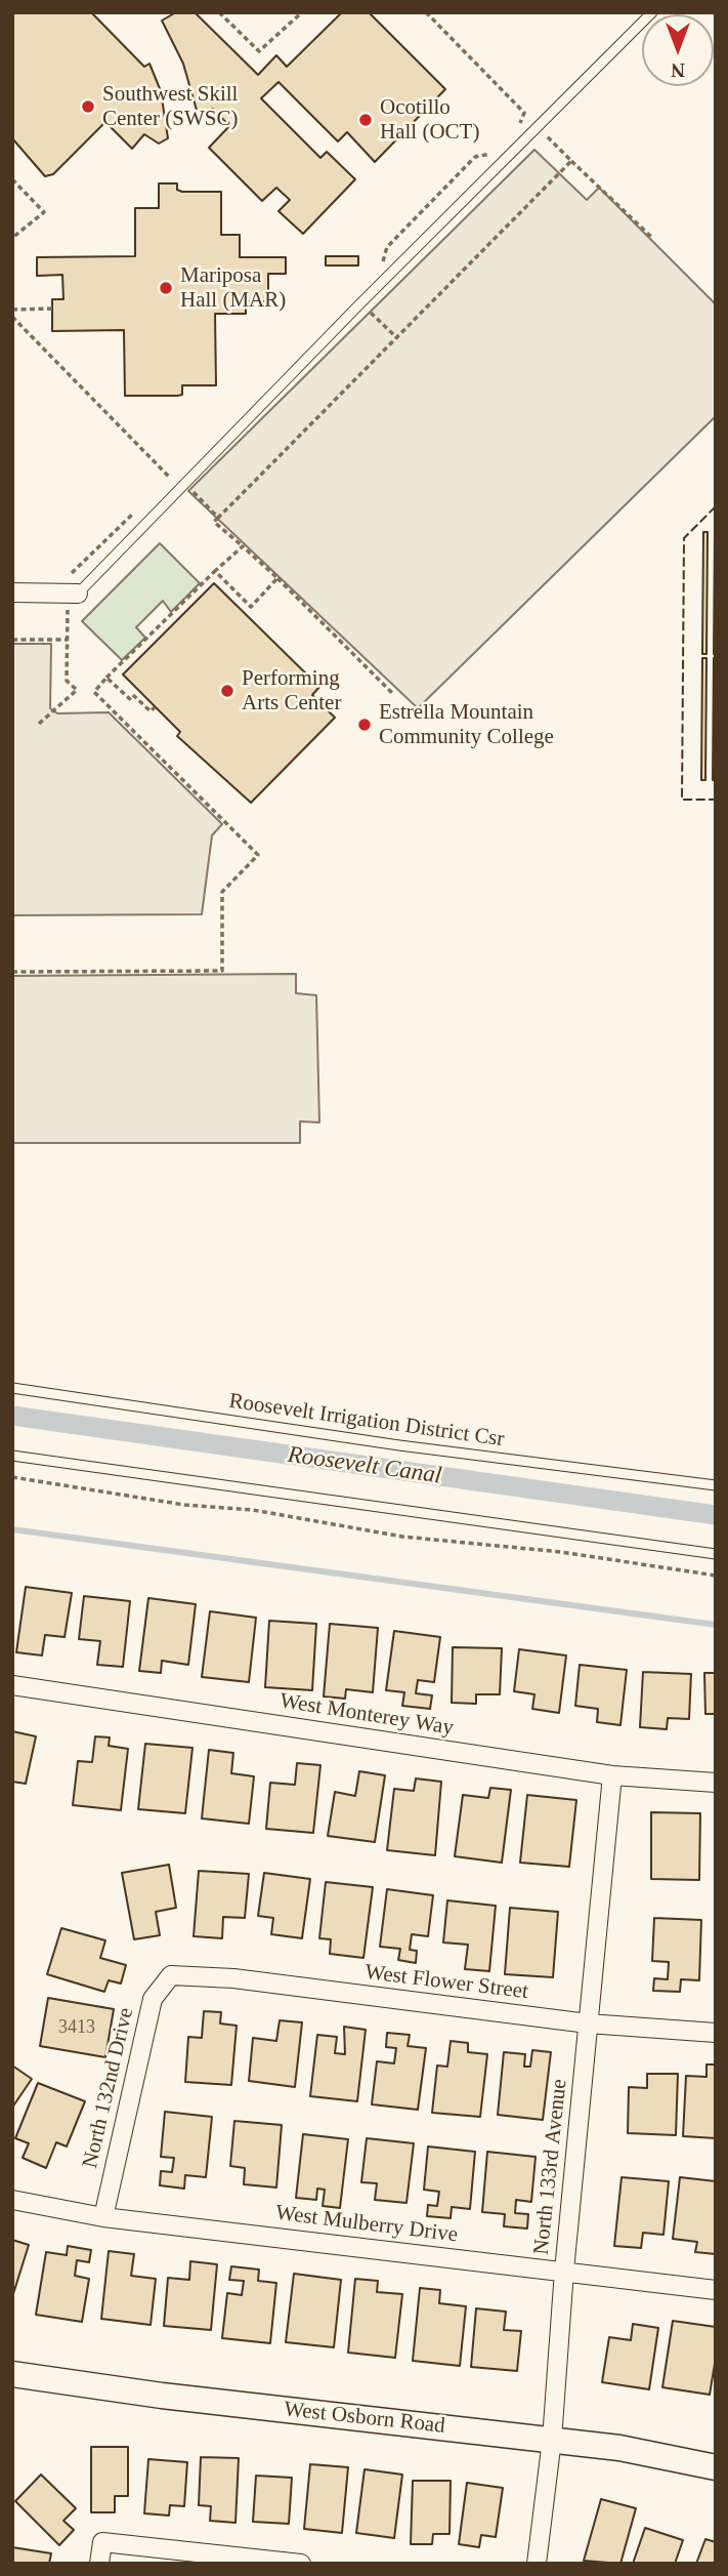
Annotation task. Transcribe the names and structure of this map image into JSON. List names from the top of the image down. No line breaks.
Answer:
{"streets":{"street":["West Monterey Way","West Flower Street","North 132nd Drive","North 133rd Avenue","West Mulberry Drive","West Osborn Road"],"lane":["Roosevelt Irrigation District Csr"]},"crossings":[["West Monterey Way","North 133rd Avenue"],["West Flower Street","North 132nd Drive"],["West Flower Street","North 133rd Avenue"],["North 132nd Drive","West Mulberry Drive"],["North 133rd Avenue","West Mulberry Drive"],["North 133rd Avenue","West Osborn Road"]],"water":["Roosevelt Canal"],"places":["Southwest Skill Center (SWSC)","Ocotillo Hall (OCT)","Mariposa Hall (MAR)","Performing Arts Center","Estrella Mountain Community College"],"house_numbers":["3413"],"north":"bottom"}
